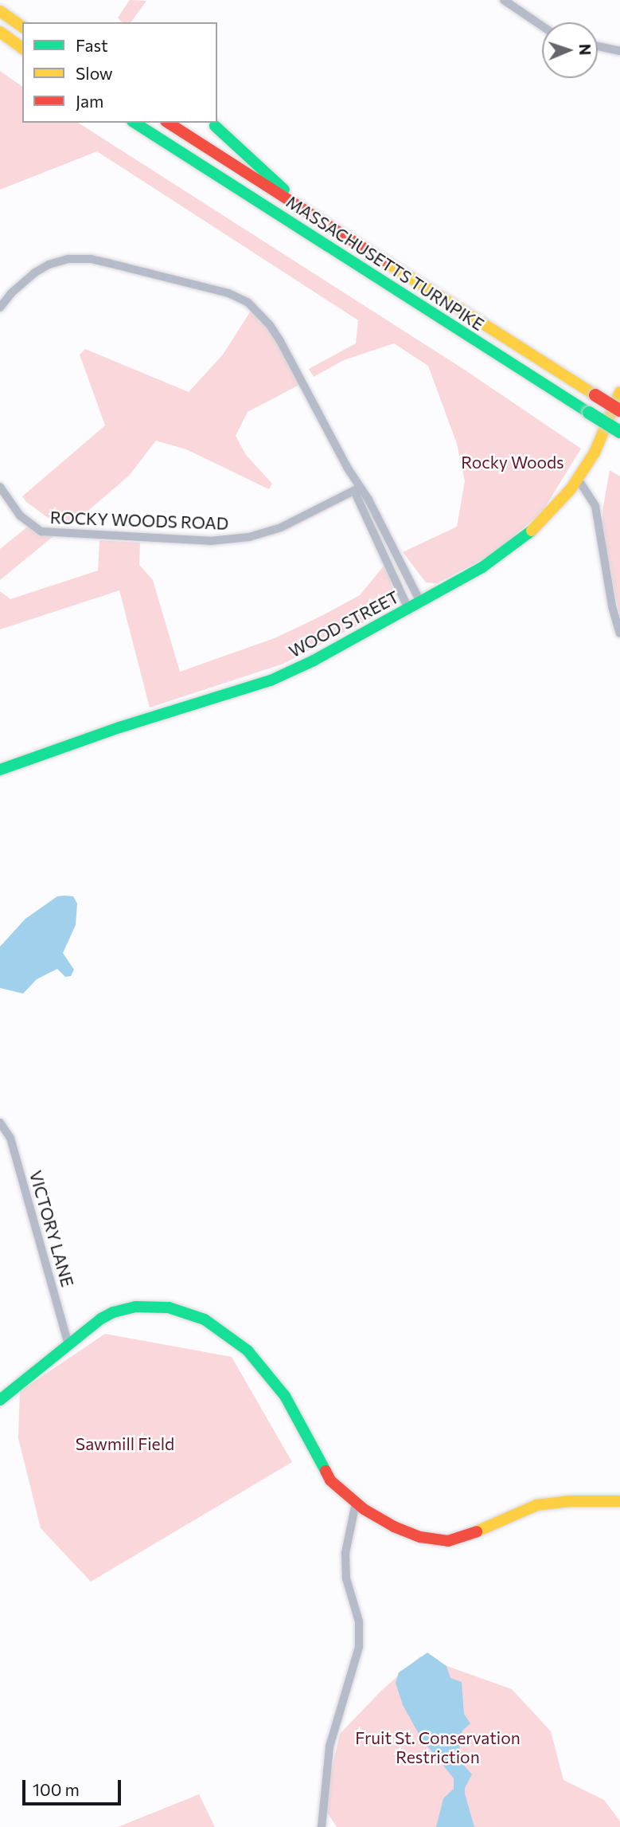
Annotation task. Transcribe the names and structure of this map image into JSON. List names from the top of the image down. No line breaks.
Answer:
{"streets":{"main road":["MASSACHUSETTS TURNPIKE","WOOD STREET"],"street":["ROCKY WOODS ROAD","VICTORY LANE"]},"parks":["Rocky Woods","Sawmill Field","Fruit St. Conservation Restriction"],"legend":["Fast","Slow","Jam"],"scale_bar":"100 m","north":"right"}
